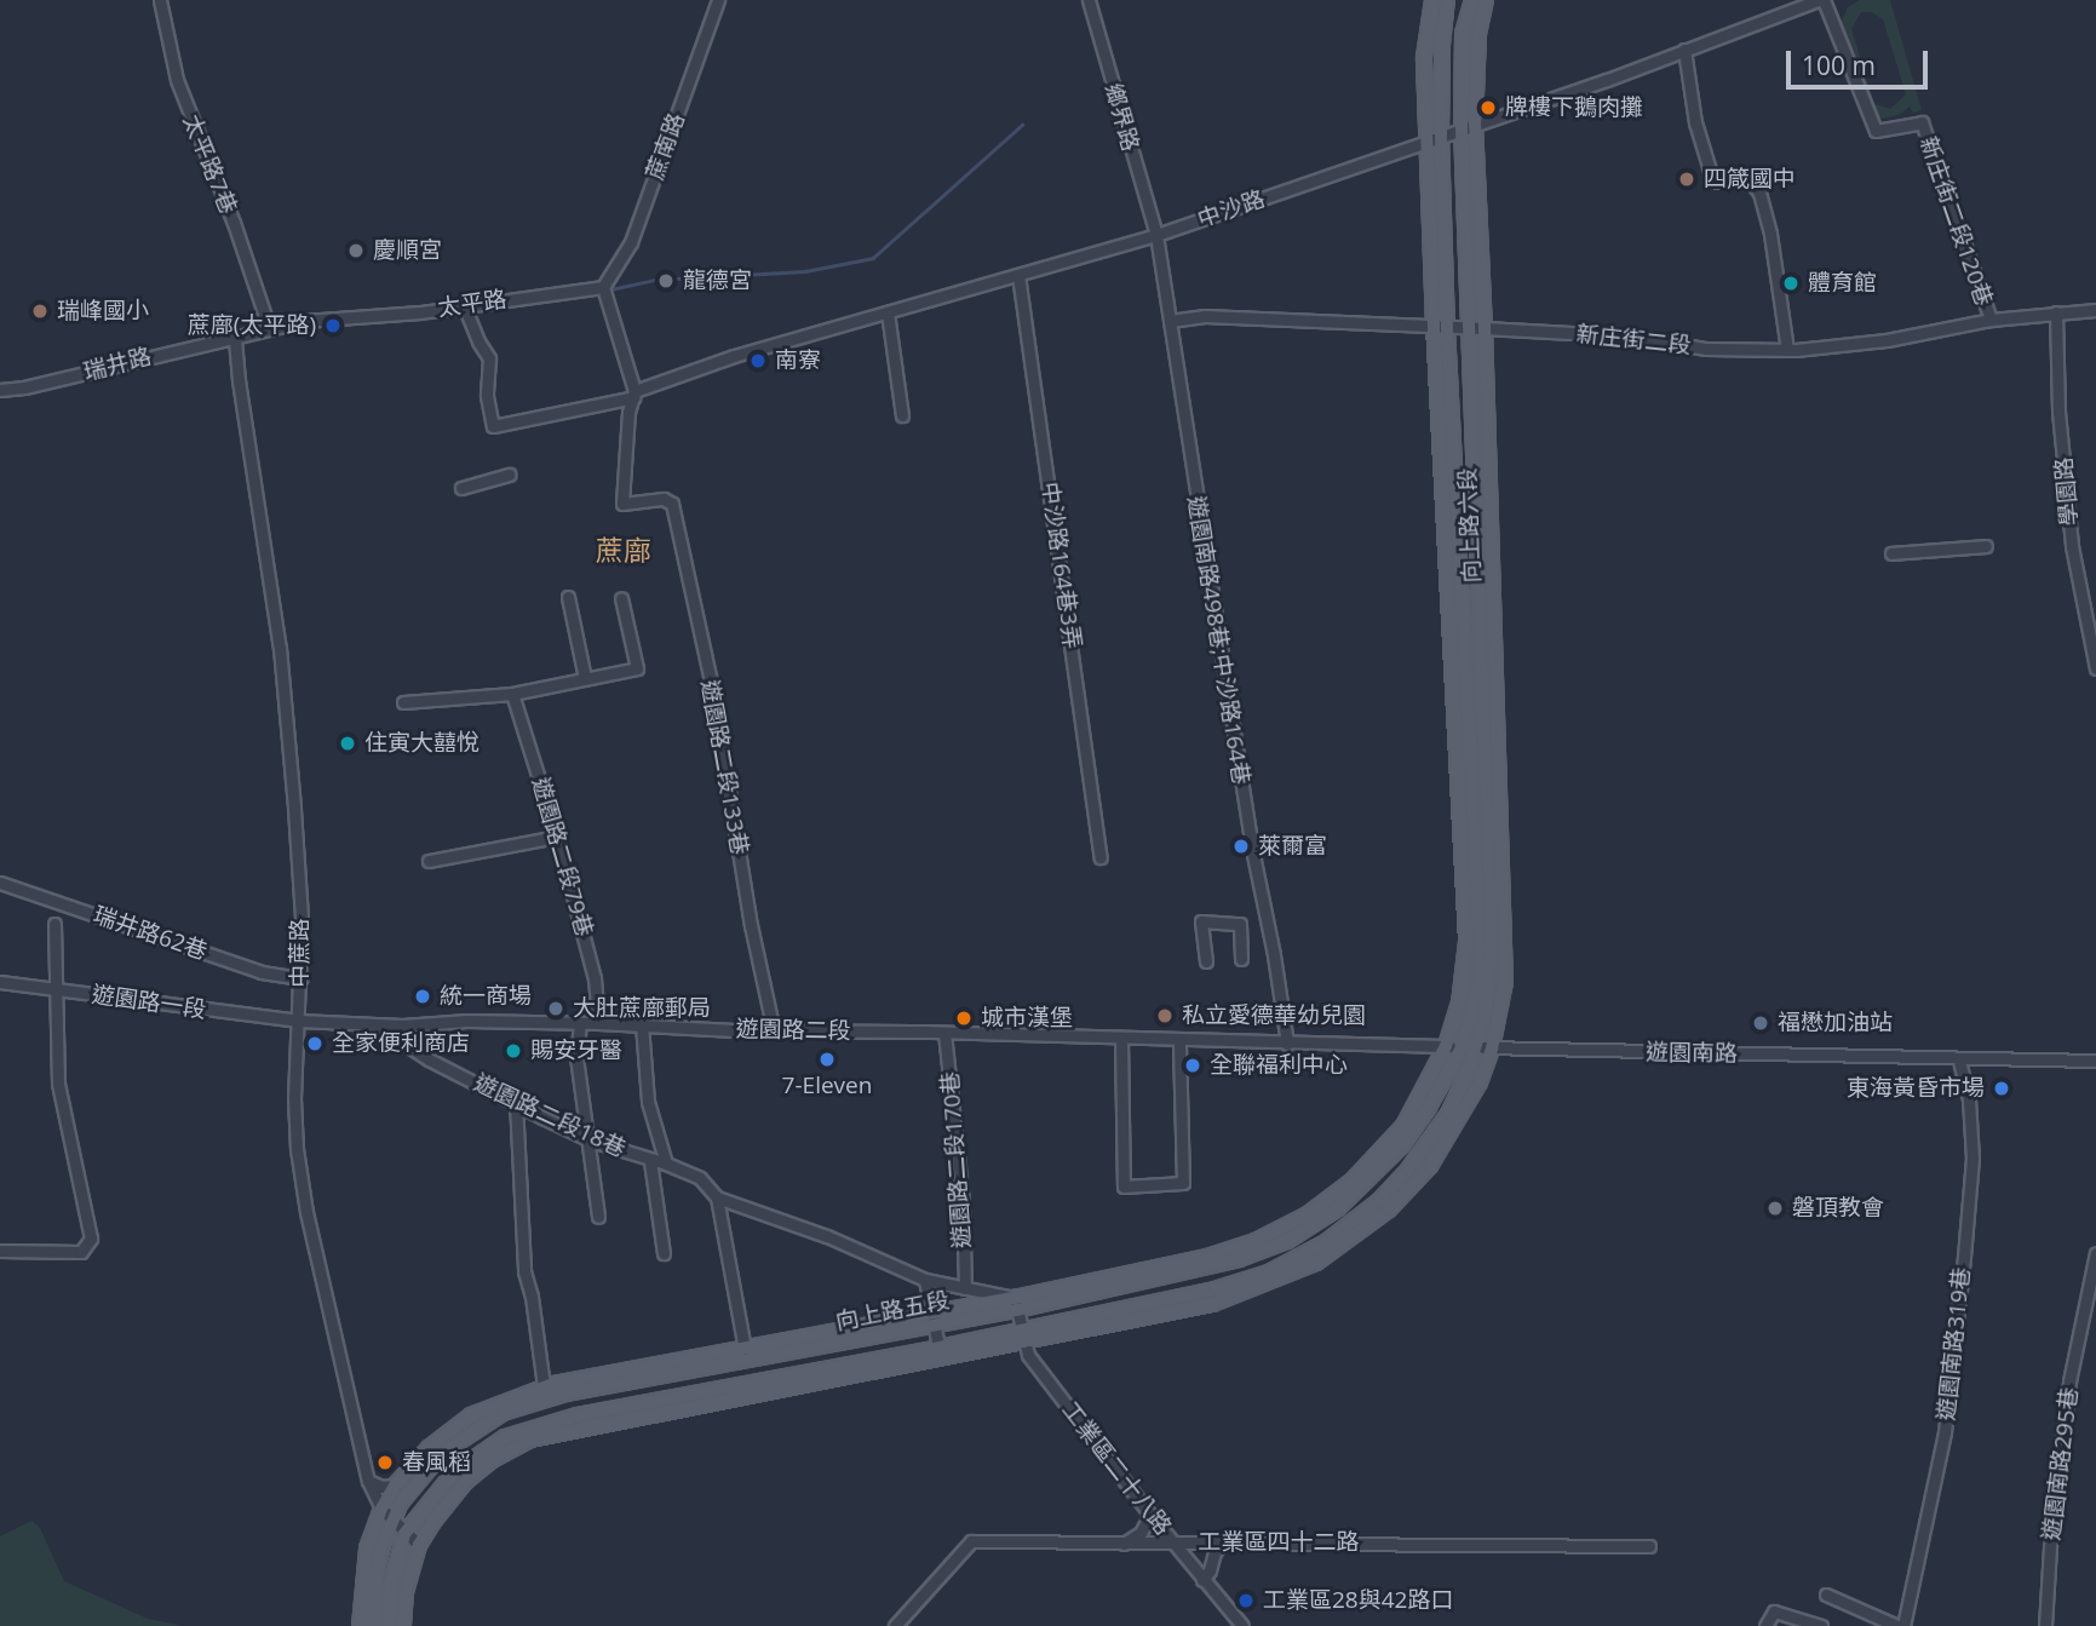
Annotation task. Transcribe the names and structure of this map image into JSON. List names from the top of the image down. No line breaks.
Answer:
{"streets":{"main road":["向上路六段","向上路五段"],"street":["鄉界路","蔗南路","太平路7巷","中沙路","新庄街二段120巷","太平路","新庄街二段","瑞井路","學園路","中沙路164巷3弄","遊園南路498巷;中沙路164巷","遊園路二段133巷","遊園路二段79巷","瑞井路62巷","中蔗路","遊園路一段","遊園路二段","遊園南路","遊園路二段18巷","遊園路二段170巷","遊園南路319巷","遊園南路295巷","工業區二十八路","工業區四十二路"]},"crossings":[["鄉界路","中沙路"],["鄉界路","遊園南路498巷;中沙路164巷"],["蔗南路","太平路"],["太平路7巷","太平路"],["中沙路","新庄街二段120巷"],["中沙路","太平路"],["中沙路","向上路六段"],["中沙路","中沙路164巷3弄"],["中沙路","遊園南路498巷;中沙路164巷"],["中沙路","遊園路二段133巷"],["新庄街二段120巷","新庄街二段"],["太平路","瑞井路"],["太平路","中蔗路"],["新庄街二段","學園路"],["新庄街二段","向上路六段"],["新庄街二段","遊園南路498巷;中沙路164巷"],["瑞井路","中蔗路"],["向上路六段","遊園南路"],["向上路六段","向上路五段"],["遊園南路498巷;中沙路164巷","遊園路二段"],["遊園南路498巷;中沙路164巷","遊園南路"],["遊園路二段133巷","遊園路二段"],["遊園路二段79巷","遊園路二段"],["瑞井路62巷","中蔗路"],["中蔗路","遊園路一段"],["中蔗路","遊園路二段"],["中蔗路","向上路五段"],["遊園路一段","遊園路二段"],["遊園路二段","遊園南路"],["遊園路二段","遊園路二段18巷"],["遊園路二段","遊園路二段170巷"],["遊園南路","向上路五段"],["遊園南路","遊園南路319巷"],["遊園路二段18巷","遊園路二段170巷"],["遊園路二段18巷","向上路五段"],["遊園路二段18巷","工業區二十八路"],["向上路五段","工業區二十八路"],["工業區二十八路","工業區四十二路"]],"districts":["蔗廍"],"places":["牌樓下鵝肉攤","四箴國中","慶順宮","龍德宮","體育館","瑞峰國小","蔗廍(太平路)","南寮","住寅大囍悅","萊爾富","統一商場","大肚蔗廍郵局","私立愛德華幼兒園","城市漢堡","福懋加油站","全家便利商店","賜安牙醫","7-Eleven","全聯福利中心","東海黃昏市場","磐頂教會","春風稻","工業區28與42路口"],"scale_bar":"100 m"}
